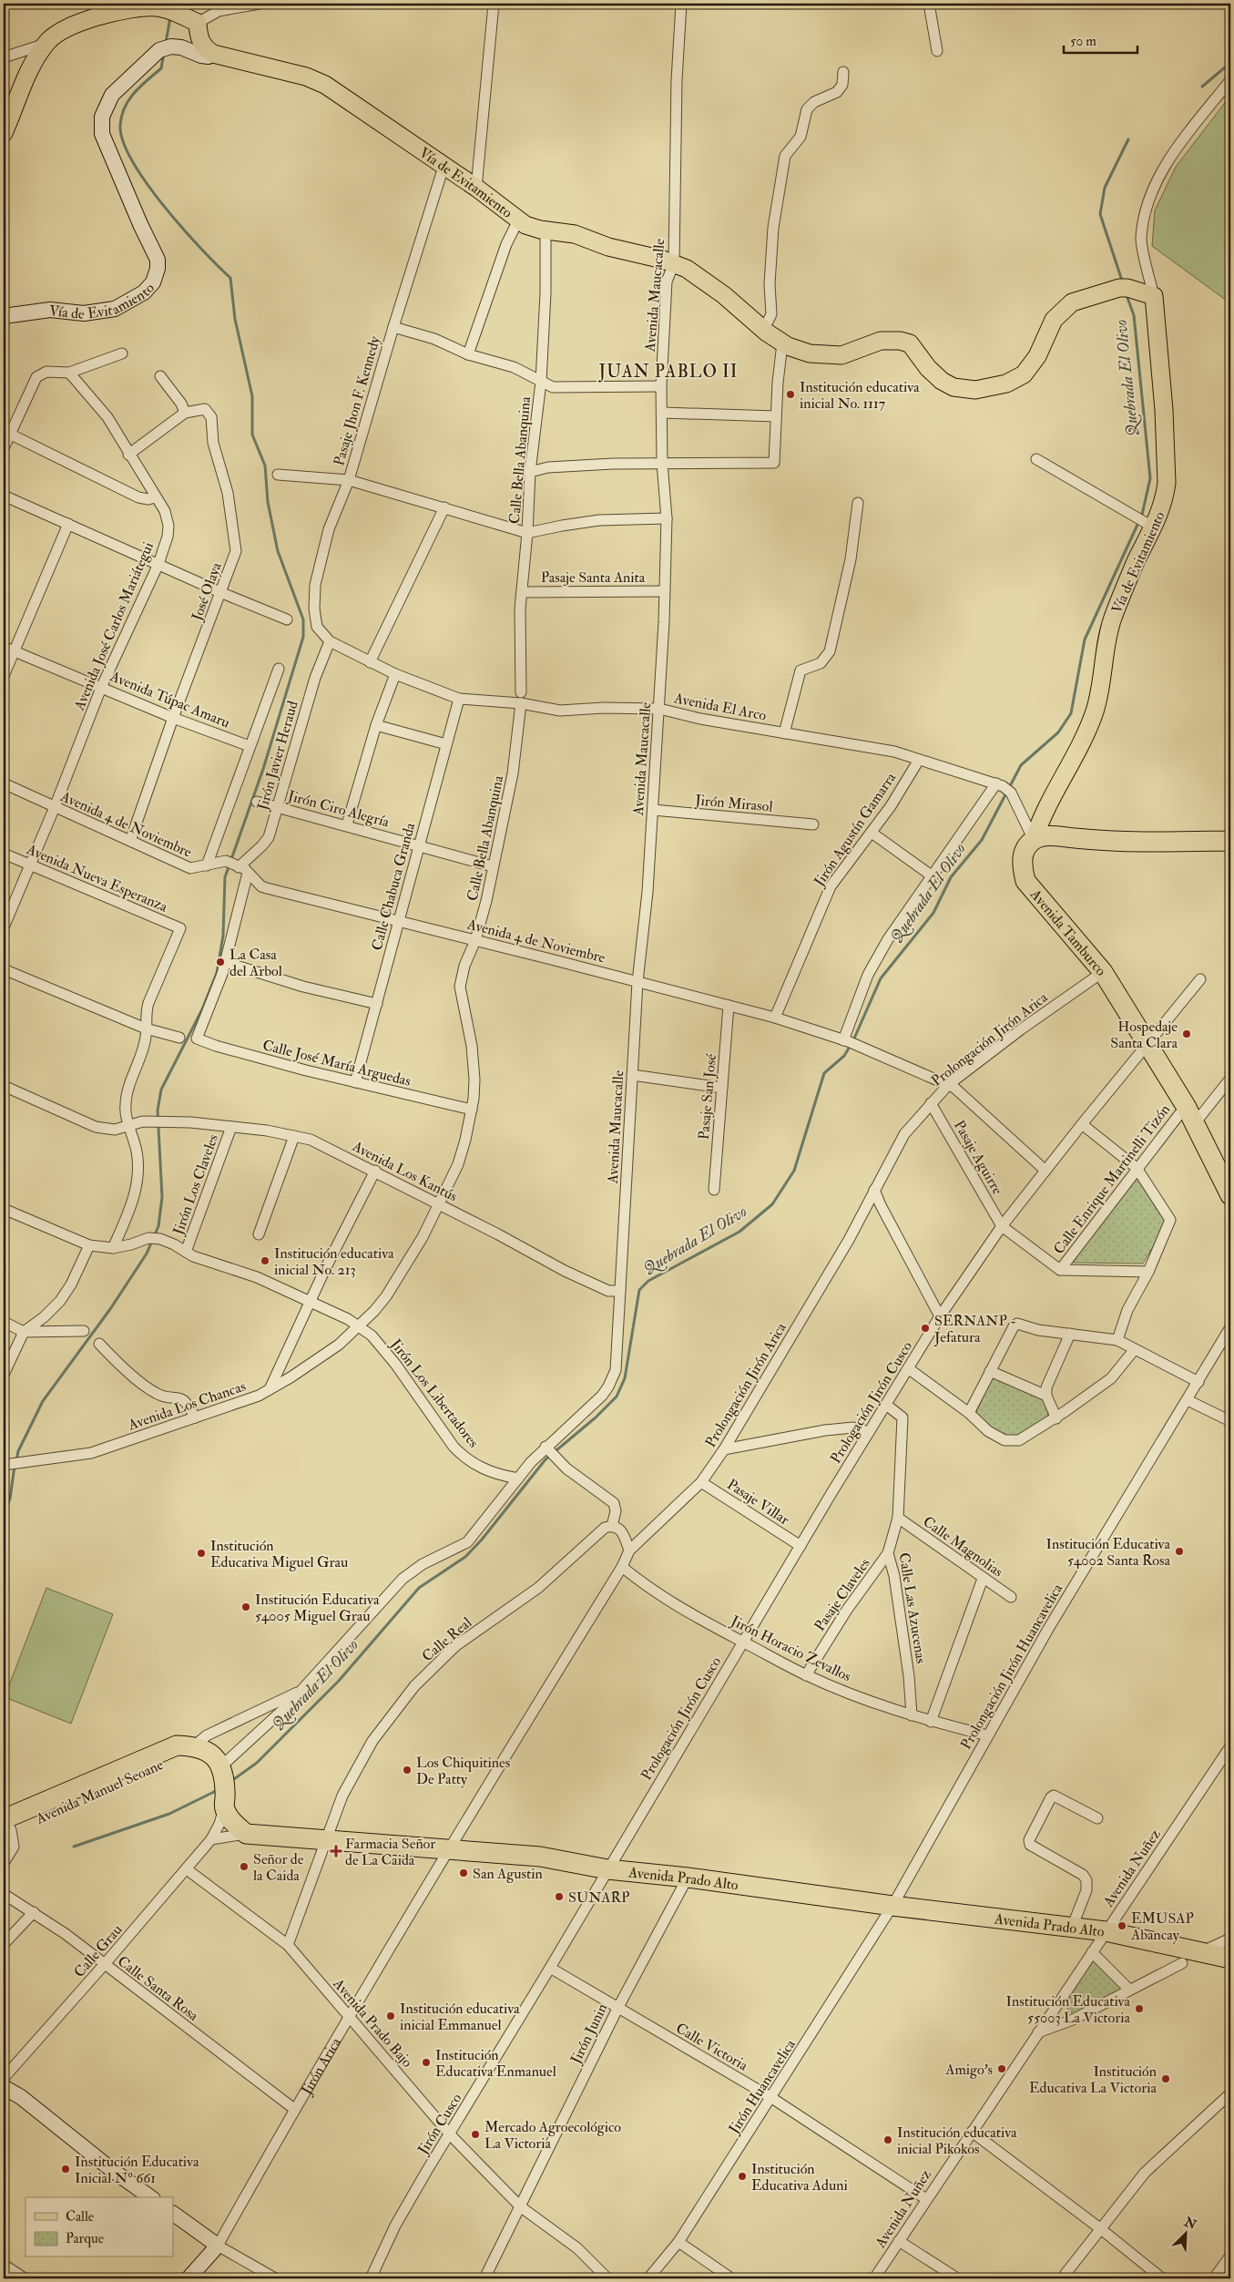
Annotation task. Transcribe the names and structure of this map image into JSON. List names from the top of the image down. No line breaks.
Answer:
{"streets":{"highway":["Avenida Tamburco","Avenida Manuel Seoane","Avenida Prado Alto"],"main road":["Vía de Evitamiento","Jirón Arica"],"street":["Avenida Maucacalle","Pasaje Jhon F. Kennedy","Calle Bella Abanquina","Pasaje Santa Anita","José Olaya","Avenida José Carlos Mariátegui","Avenida Túpac Amaru","Avenida El Arco","Jirón Javier Heraud","Jirón Mirasol","Jirón Ciro Alegría","Avenida 4 de Noviembre","Jirón Agustín Gamarra","Avenida Nueva Esperanza","Calle Chabuca Granda","Prolongación Jirón Arica","Calle José María Arguedas","Pasaje San José","Pasaje Aguirre","Avenida Los Kantús","Calle Enrique Martinelli Tizón","Jirón Los Claveles","Jirón Los Libertadores","Prologación Jirón Cusco","Avenida Los Chancas","Pasaje Villar","Calle Magnolias","Pasaje Claveles","Calle Las Azucenas","Calle Real","Jirón Horacio Zevallos","Prolongación Jirón Huancavelica","Avenida Nuñez","Calle Grau","Calle Santa Rosa","Avenida Prado Bajo","Jirón Junin","Calle Victoria","Jirón Huancavelica","Jirón Cusco"]},"crossings":[["Vía de Evitamiento","Avenida Maucacalle"],["Vía de Evitamiento","Pasaje Jhon F. Kennedy"],["Vía de Evitamiento","Calle Bella Abanquina"],["Vía de Evitamiento","Avenida Tamburco"],["Avenida Maucacalle","Pasaje Santa Anita"],["Avenida Maucacalle","Avenida El Arco"],["Avenida Maucacalle","Jirón Mirasol"],["Avenida Maucacalle","Avenida 4 de Noviembre"],["Avenida Maucacalle","Avenida Los Kantús"],["Avenida Maucacalle","Jirón Los Libertadores"],["Pasaje Jhon F. Kennedy","Avenida El Arco"],["Pasaje Jhon F. Kennedy","Jirón Javier Heraud"],["Calle Bella Abanquina","Pasaje Santa Anita"],["Calle Bella Abanquina","Avenida El Arco"],["Calle Bella Abanquina","Jirón Ciro Alegría"],["Calle Bella Abanquina","Avenida 4 de Noviembre"],["Calle Bella Abanquina","Calle José María Arguedas"],["Calle Bella Abanquina","Avenida Los Kantús"],["Calle Bella Abanquina","Jirón Los Libertadores"],["Calle Bella Abanquina","Avenida Los Chancas"],["José Olaya","Avenida Túpac Amaru"],["José Olaya","Avenida 4 de Noviembre"],["Avenida José Carlos Mariátegui","Avenida Túpac Amaru"],["Avenida José Carlos Mariátegui","Avenida 4 de Noviembre"],["Avenida José Carlos Mariátegui","Avenida Nueva Esperanza"],["Avenida El Arco","Jirón Javier Heraud"],["Avenida El Arco","Jirón Agustín Gamarra"],["Avenida El Arco","Calle Chabuca Granda"],["Jirón Javier Heraud","Jirón Ciro Alegría"],["Jirón Javier Heraud","Avenida 4 de Noviembre"],["Jirón Ciro Alegría","Calle Chabuca Granda"],["Avenida 4 de Noviembre","Jirón Agustín Gamarra"],["Avenida 4 de Noviembre","Calle Chabuca Granda"],["Avenida 4 de Noviembre","Prolongación Jirón Arica"],["Avenida 4 de Noviembre","Pasaje San José"],["Avenida 4 de Noviembre","Prologación Jirón Cusco"],["Calle Chabuca Granda","Calle José María Arguedas"],["Avenida Tamburco","Prolongación Jirón Arica"],["Avenida Tamburco","Calle Enrique Martinelli Tizón"],["Avenida Tamburco","Prologación Jirón Cusco"],["Prolongación Jirón Arica","Pasaje Aguirre"],["Prolongación Jirón Arica","Pasaje Villar"],["Prolongación Jirón Arica","Jirón Horacio Zevallos"],["Prolongación Jirón Arica","Avenida Prado Alto"],["Prolongación Jirón Arica","Jirón Arica"],["Pasaje Aguirre","Prologación Jirón Cusco"],["Avenida Los Kantús","Jirón Los Claveles"],["Jirón Los Claveles","Jirón Los Libertadores"],["Jirón Los Libertadores","Avenida Los Chancas"],["Prologación Jirón Cusco","Pasaje Villar"],["Prologación Jirón Cusco","Calle Las Azucenas"],["Prologación Jirón Cusco","Jirón Horacio Zevallos"],["Prologación Jirón Cusco","Avenida Prado Alto"],["Prologación Jirón Cusco","Jirón Cusco"],["Calle Magnolias","Calle Las Azucenas"],["Pasaje Claveles","Calle Las Azucenas"],["Pasaje Claveles","Jirón Horacio Zevallos"],["Calle Las Azucenas","Jirón Horacio Zevallos"],["Calle Real","Avenida Prado Alto"],["Calle Real","Avenida Prado Bajo"],["Jirón Horacio Zevallos","Prolongación Jirón Huancavelica"],["Prolongación Jirón Huancavelica","Avenida Prado Alto"],["Prolongación Jirón Huancavelica","Jirón Huancavelica"],["Avenida Nuñez","Avenida Prado Alto"],["Avenida Nuñez","Calle Victoria"],["Avenida Prado Alto","Jirón Junin"],["Avenida Prado Alto","Jirón Arica"],["Avenida Prado Alto","Jirón Huancavelica"],["Avenida Prado Alto","Jirón Cusco"],["Calle Grau","Calle Santa Rosa"],["Calle Grau","Avenida Prado Bajo"],["Calle Santa Rosa","Jirón Arica"],["Avenida Prado Bajo","Jirón Junin"],["Avenida Prado Bajo","Jirón Arica"],["Avenida Prado Bajo","Jirón Cusco"],["Jirón Junin","Calle Victoria"],["Calle Victoria","Jirón Huancavelica"],["Calle Victoria","Jirón Cusco"]],"districts":["JUAN PABLO II"],"water":["Quebrada El Olivo"],"places":{"other":["Institución educativa inicial No. 1117","La Casa del Arbol","Hospedaje Santa Clara","Institución educativa inicial No. 213","SERNANP - Jefatura","Institución Educativa 54002 Santa Rosa","Institución Educativa Miguel Grau","Institución Educativa 54005 Miguel Grau","Los Chiquitines De Patty","Señor de la Caida","San Agustin","SUNARP","EMUSAP Abancay","Institución Educativa 55003 La Victoria","Institución educativa inicial Emmanuel","Institución Educativa Enmanuel","Amigo's","Institución Educativa La Victoria","Mercado Agroecológico La Victoria","Institución educativa inicial Pikokos","Institución Educativa Inicial Nº 661","Institución Educativa Aduni"],"health":["Farmacia Señor de La Caida"]},"legend":["Calle","Parque"],"scale_bar":"50 m","north":"top right"}
